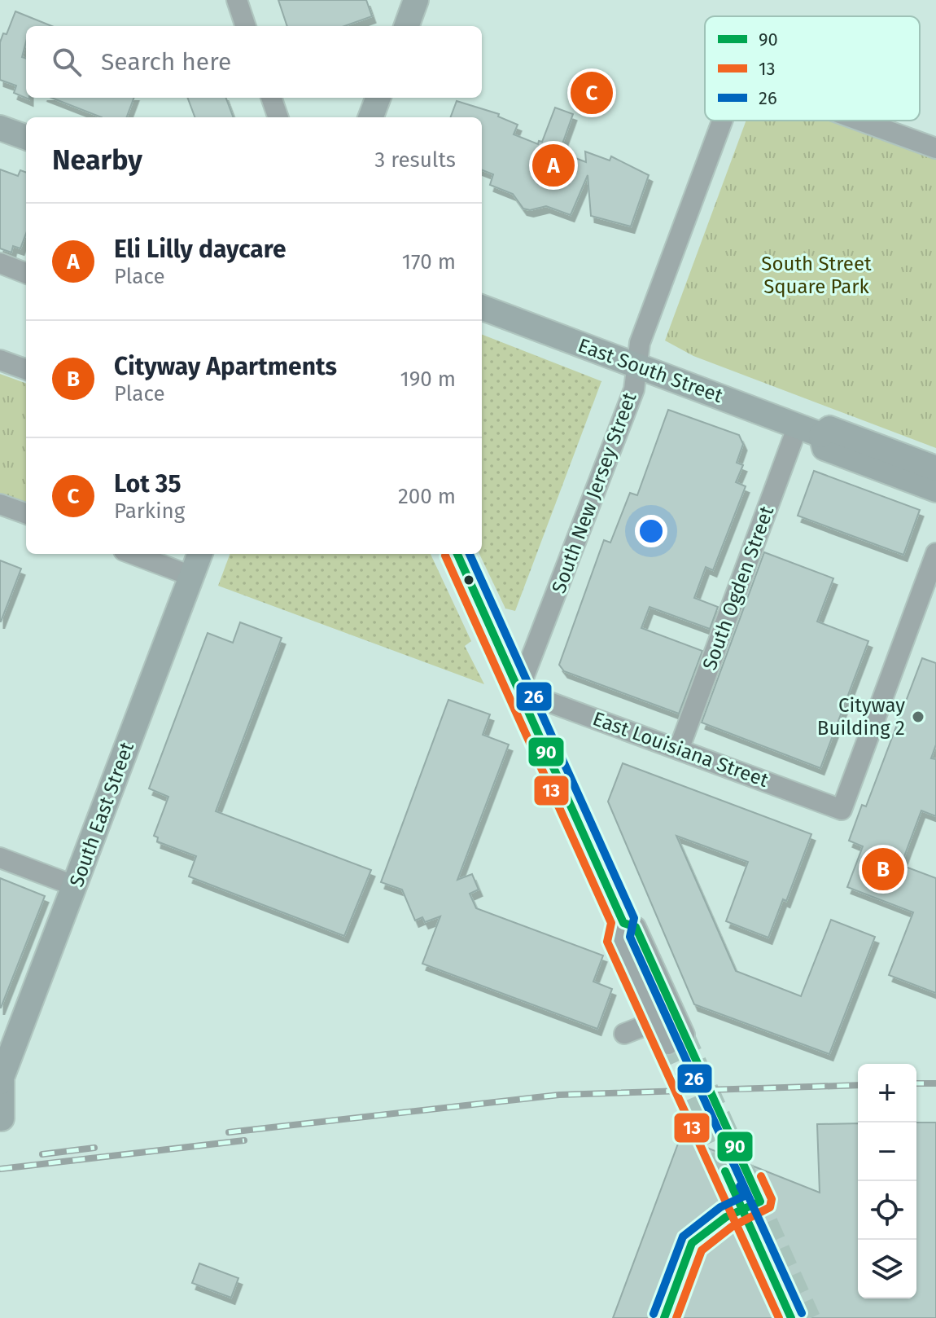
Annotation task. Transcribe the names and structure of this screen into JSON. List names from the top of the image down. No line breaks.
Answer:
{"streets":{"main road":["East South Street","South East Street"],"street":["South New Jersey Street","South Ogden Street","East Louisiana Street"]},"crossings":[["East South Street","South New Jersey Street"],["East South Street","South Ogden Street"],["South New Jersey Street","East Louisiana Street"],["South Ogden Street","East Louisiana Street"]],"parks":["South Street Square Park"],"places":["Cityway Building 2"],"lines":["transit line 90","transit line 26","transit line 13"],"legend":["90","13","26"],"page":{"search":"Search here","pins":["C","A","B"],"heading":["Nearby","3 results"],"list":[{"mark":"A","name":"Eli Lilly daycare","note":"Place","value":"170 m"},{"mark":"B","name":"Cityway Apartments","note":"Place","value":"190 m"},{"mark":"C","name":"Lot 35","note":"Parking","value":"200 m"}],"map_buttons":["+","−"]}}
